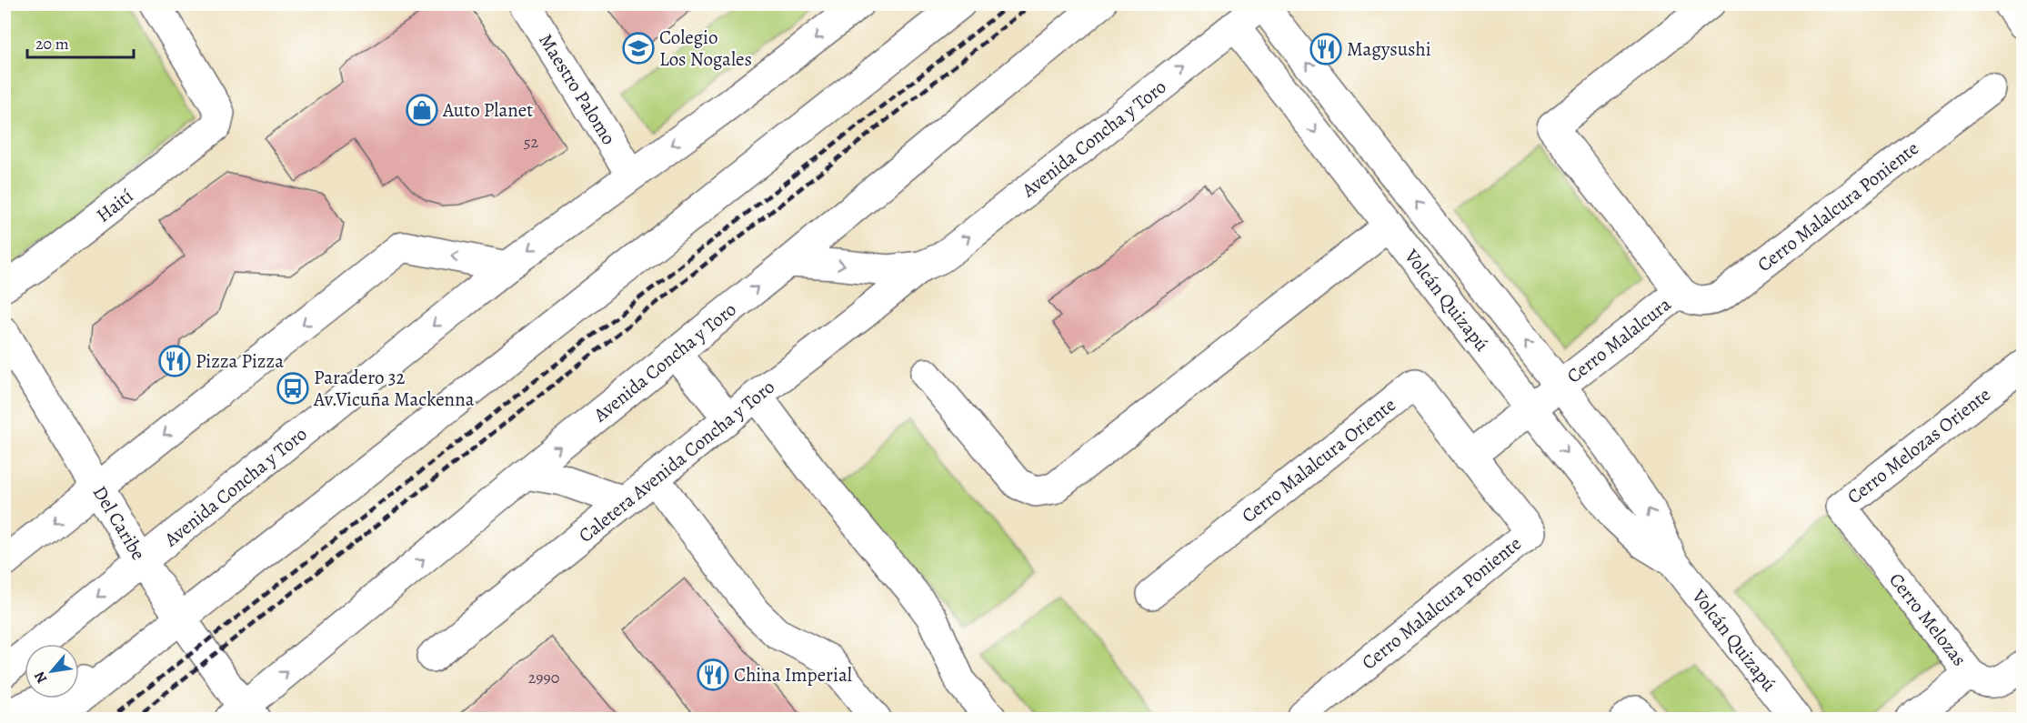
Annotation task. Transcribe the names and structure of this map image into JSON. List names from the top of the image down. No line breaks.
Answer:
{"streets":{"street":["Maestro Palomo","Avenida Concha y Toro","Haití","Cerro Malalcura Poniente","Volcán Quizapú","Cerro Malalcura","Cerro Melozas Oriente","Cerro Malalcura Oriente","Caletera Avenida Concha y Toro","Del Caribe","Cerro Melozas"]},"crossings":[["Maestro Palomo","Avenida Concha y Toro"],["Avenida Concha y Toro","Volcán Quizapú"],["Avenida Concha y Toro","Caletera Avenida Concha y Toro"],["Avenida Concha y Toro","Del Caribe"],["Cerro Malalcura Poniente","Cerro Malalcura"],["Cerro Malalcura Poniente","Cerro Malalcura Oriente"],["Volcán Quizapú","Cerro Malalcura"],["Cerro Malalcura","Cerro Malalcura Oriente"],["Cerro Melozas Oriente","Cerro Melozas"]],"places":{"school or university":["Colegio Los Nogales"],"restaurant":["Magysushi","Pizza Pizza","China Imperial"],"shop":["Auto Planet"],"bus stop":["Paradero 32 Av.Vicuña Mackenna"]},"house_numbers":["52","2990"],"scale_bar":"20 m","north":"bottom left"}
